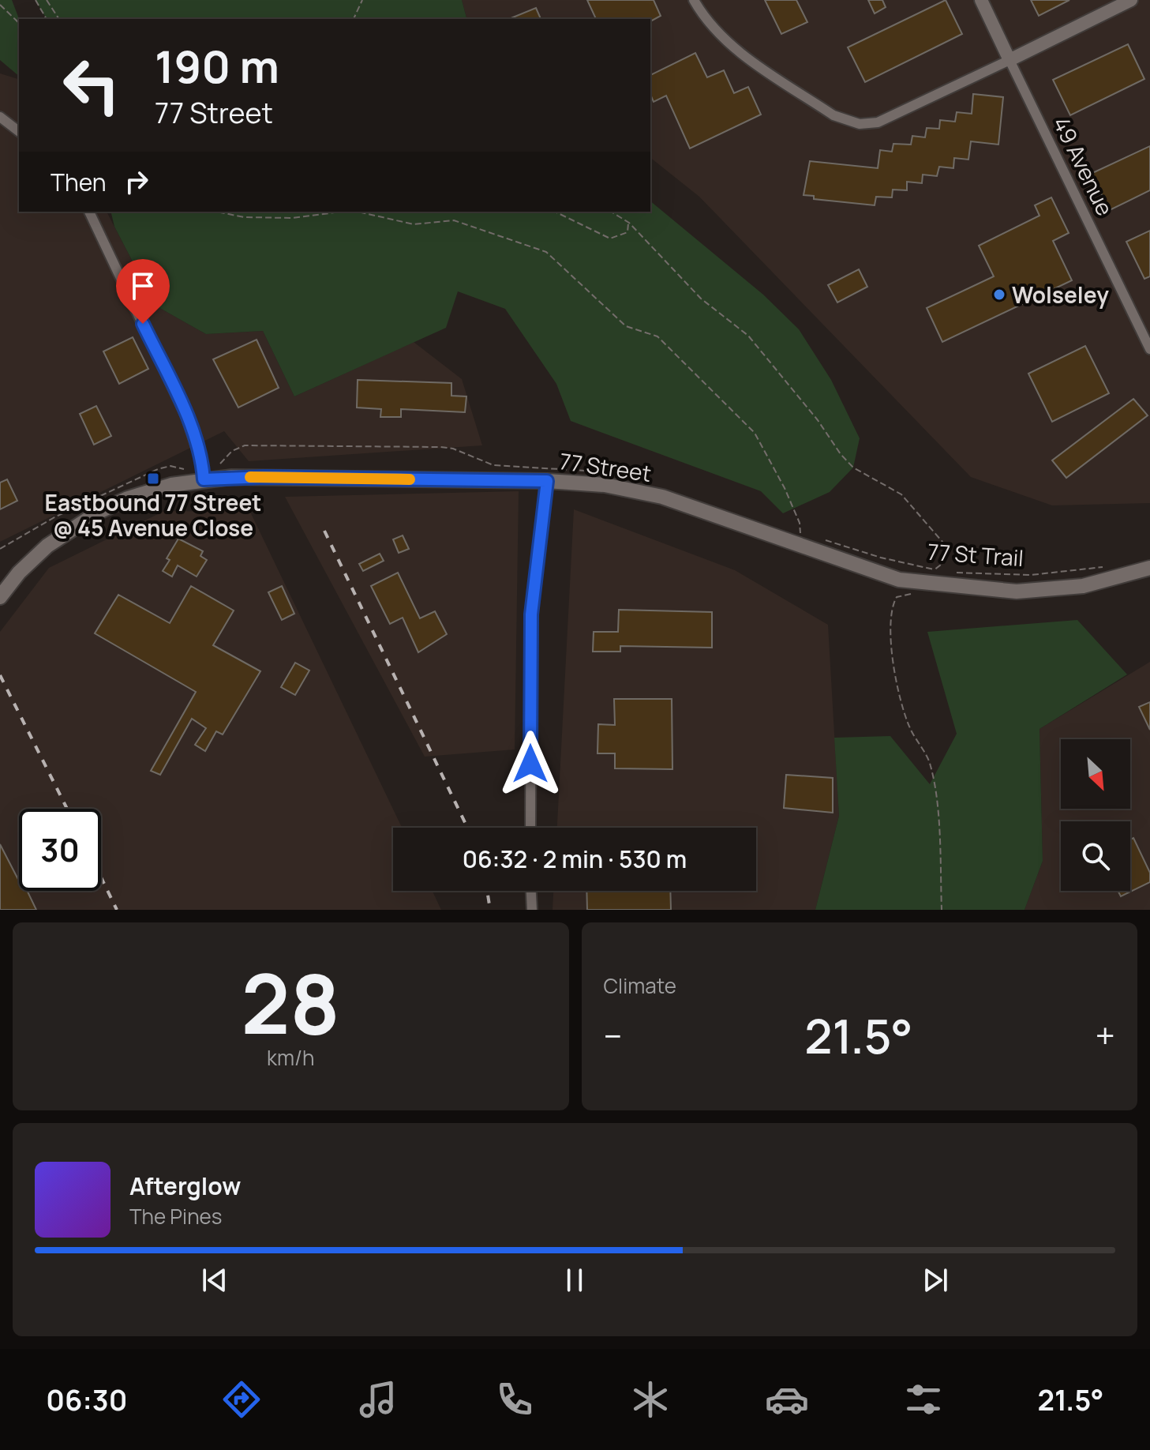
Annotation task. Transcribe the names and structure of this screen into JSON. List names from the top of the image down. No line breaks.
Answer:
{"streets":{"main road":["77 Street"],"street":["49 Avenue"],"path":["77 St Trail"]},"places":{"other":["Wolseley"],"transit":["Eastbound 77 Street @ 45 Avenue Close"]},"north":"bottom right","page":{"turn":["190 m","77 Street"],"then":"Then","limit":"30","trip":"06:32 · 2 min · 530 m","tile":[["28","km/h"],"Climate"],"heat":["−","21.5°","+"],"song":["Afterglow","The Pines"],"tabs":["06:30","21.5°"]}}
